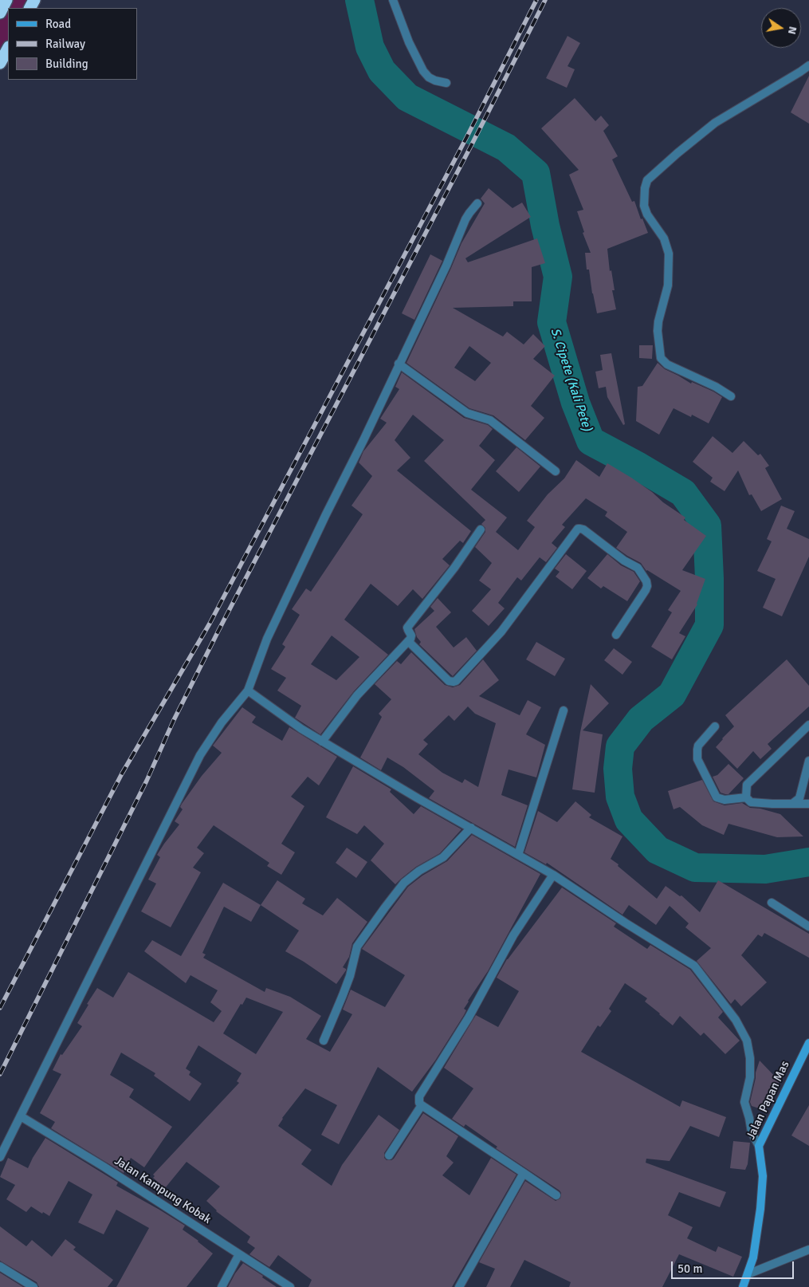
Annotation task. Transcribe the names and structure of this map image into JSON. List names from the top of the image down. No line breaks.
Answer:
{"streets":{"street":["Jalan Papan Mas","Jalan Kampung Kobak"]},"water":["S. Cipete (Kali Pete)"],"legend":["Road","Railway","Building"],"scale_bar":"50 m","north":"right"}
